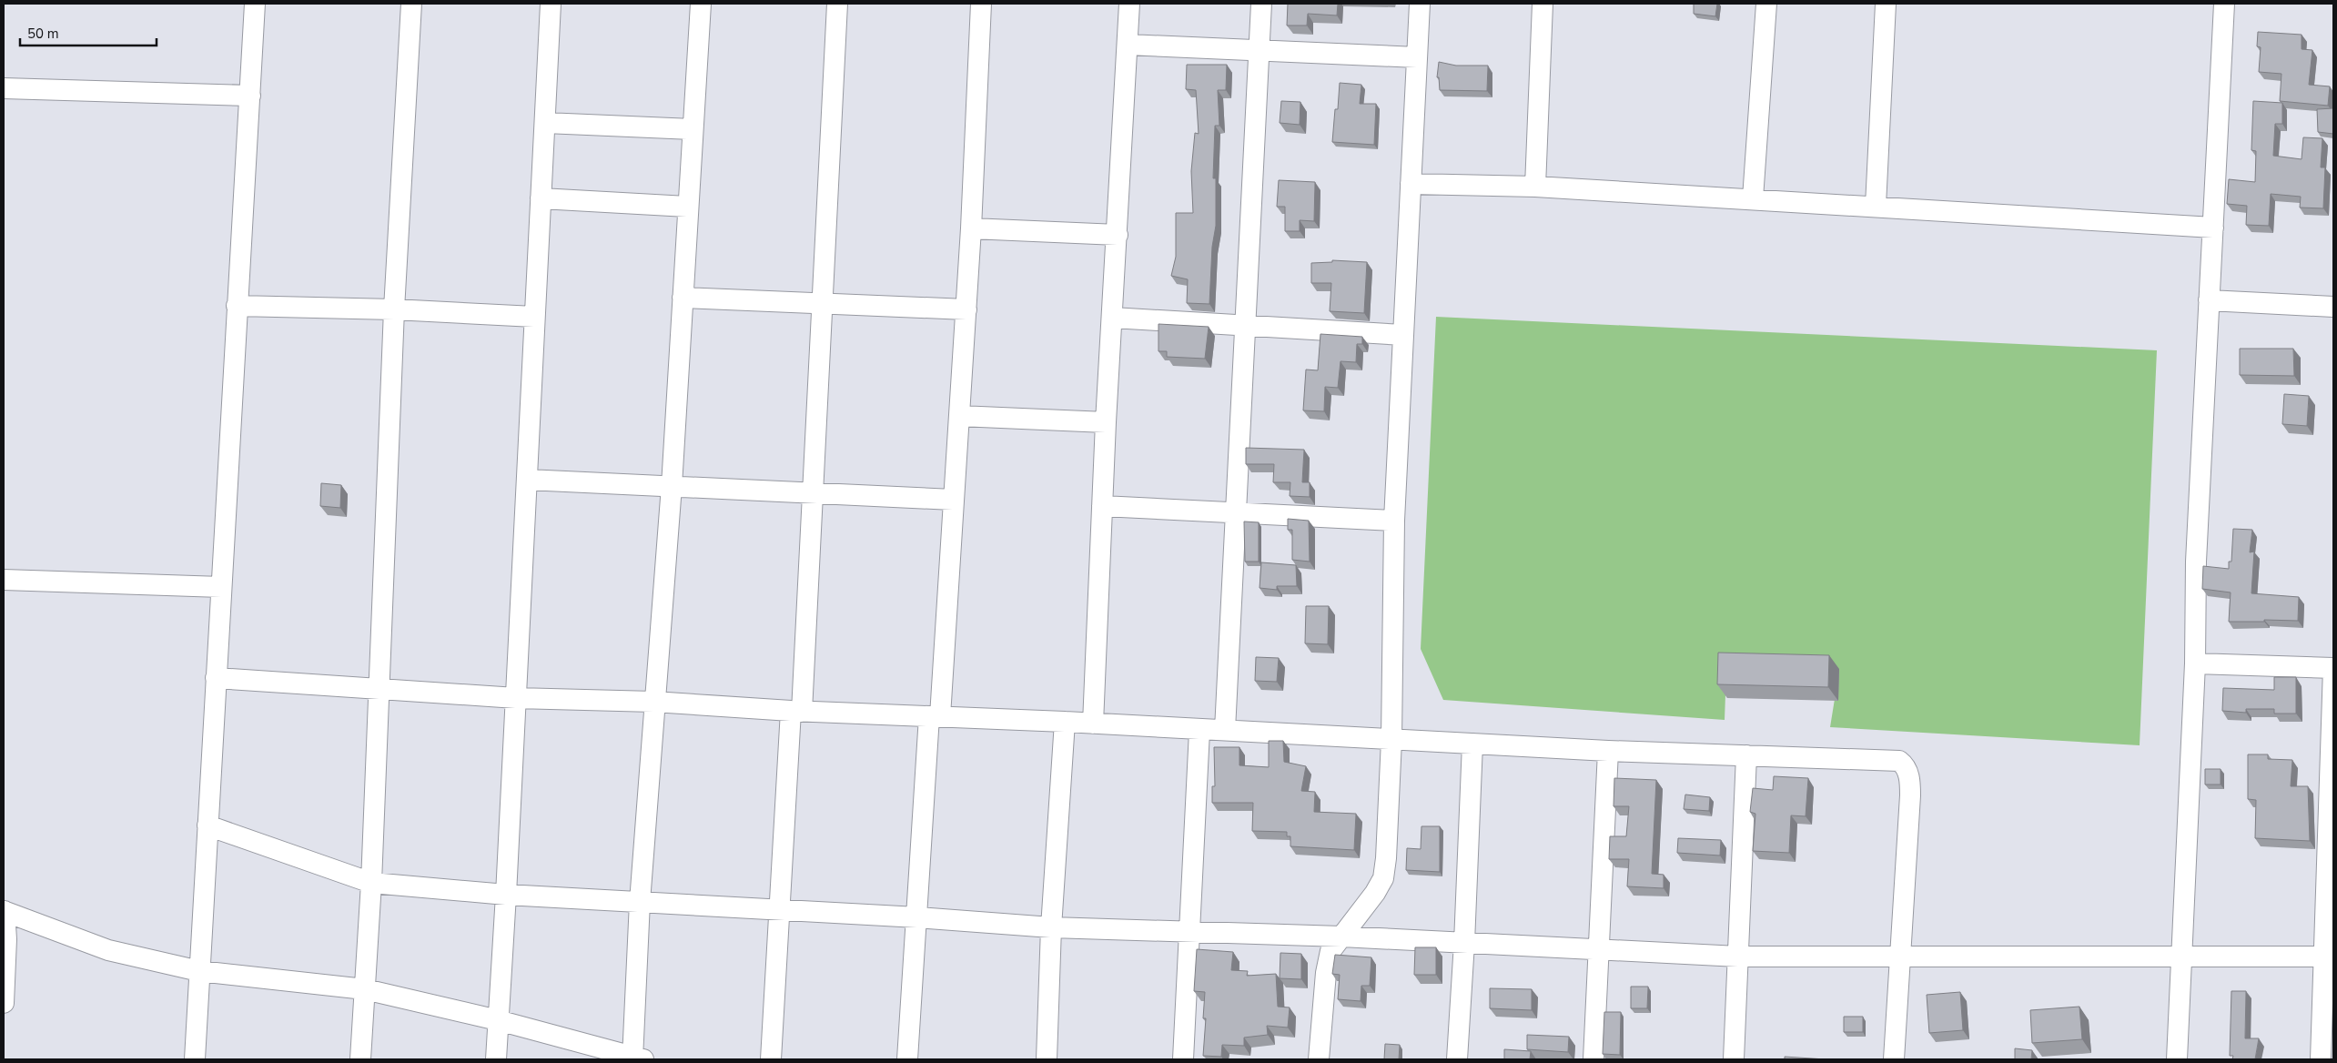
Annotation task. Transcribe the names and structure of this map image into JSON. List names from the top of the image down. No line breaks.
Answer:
{"scale_bar":"50 m"}
